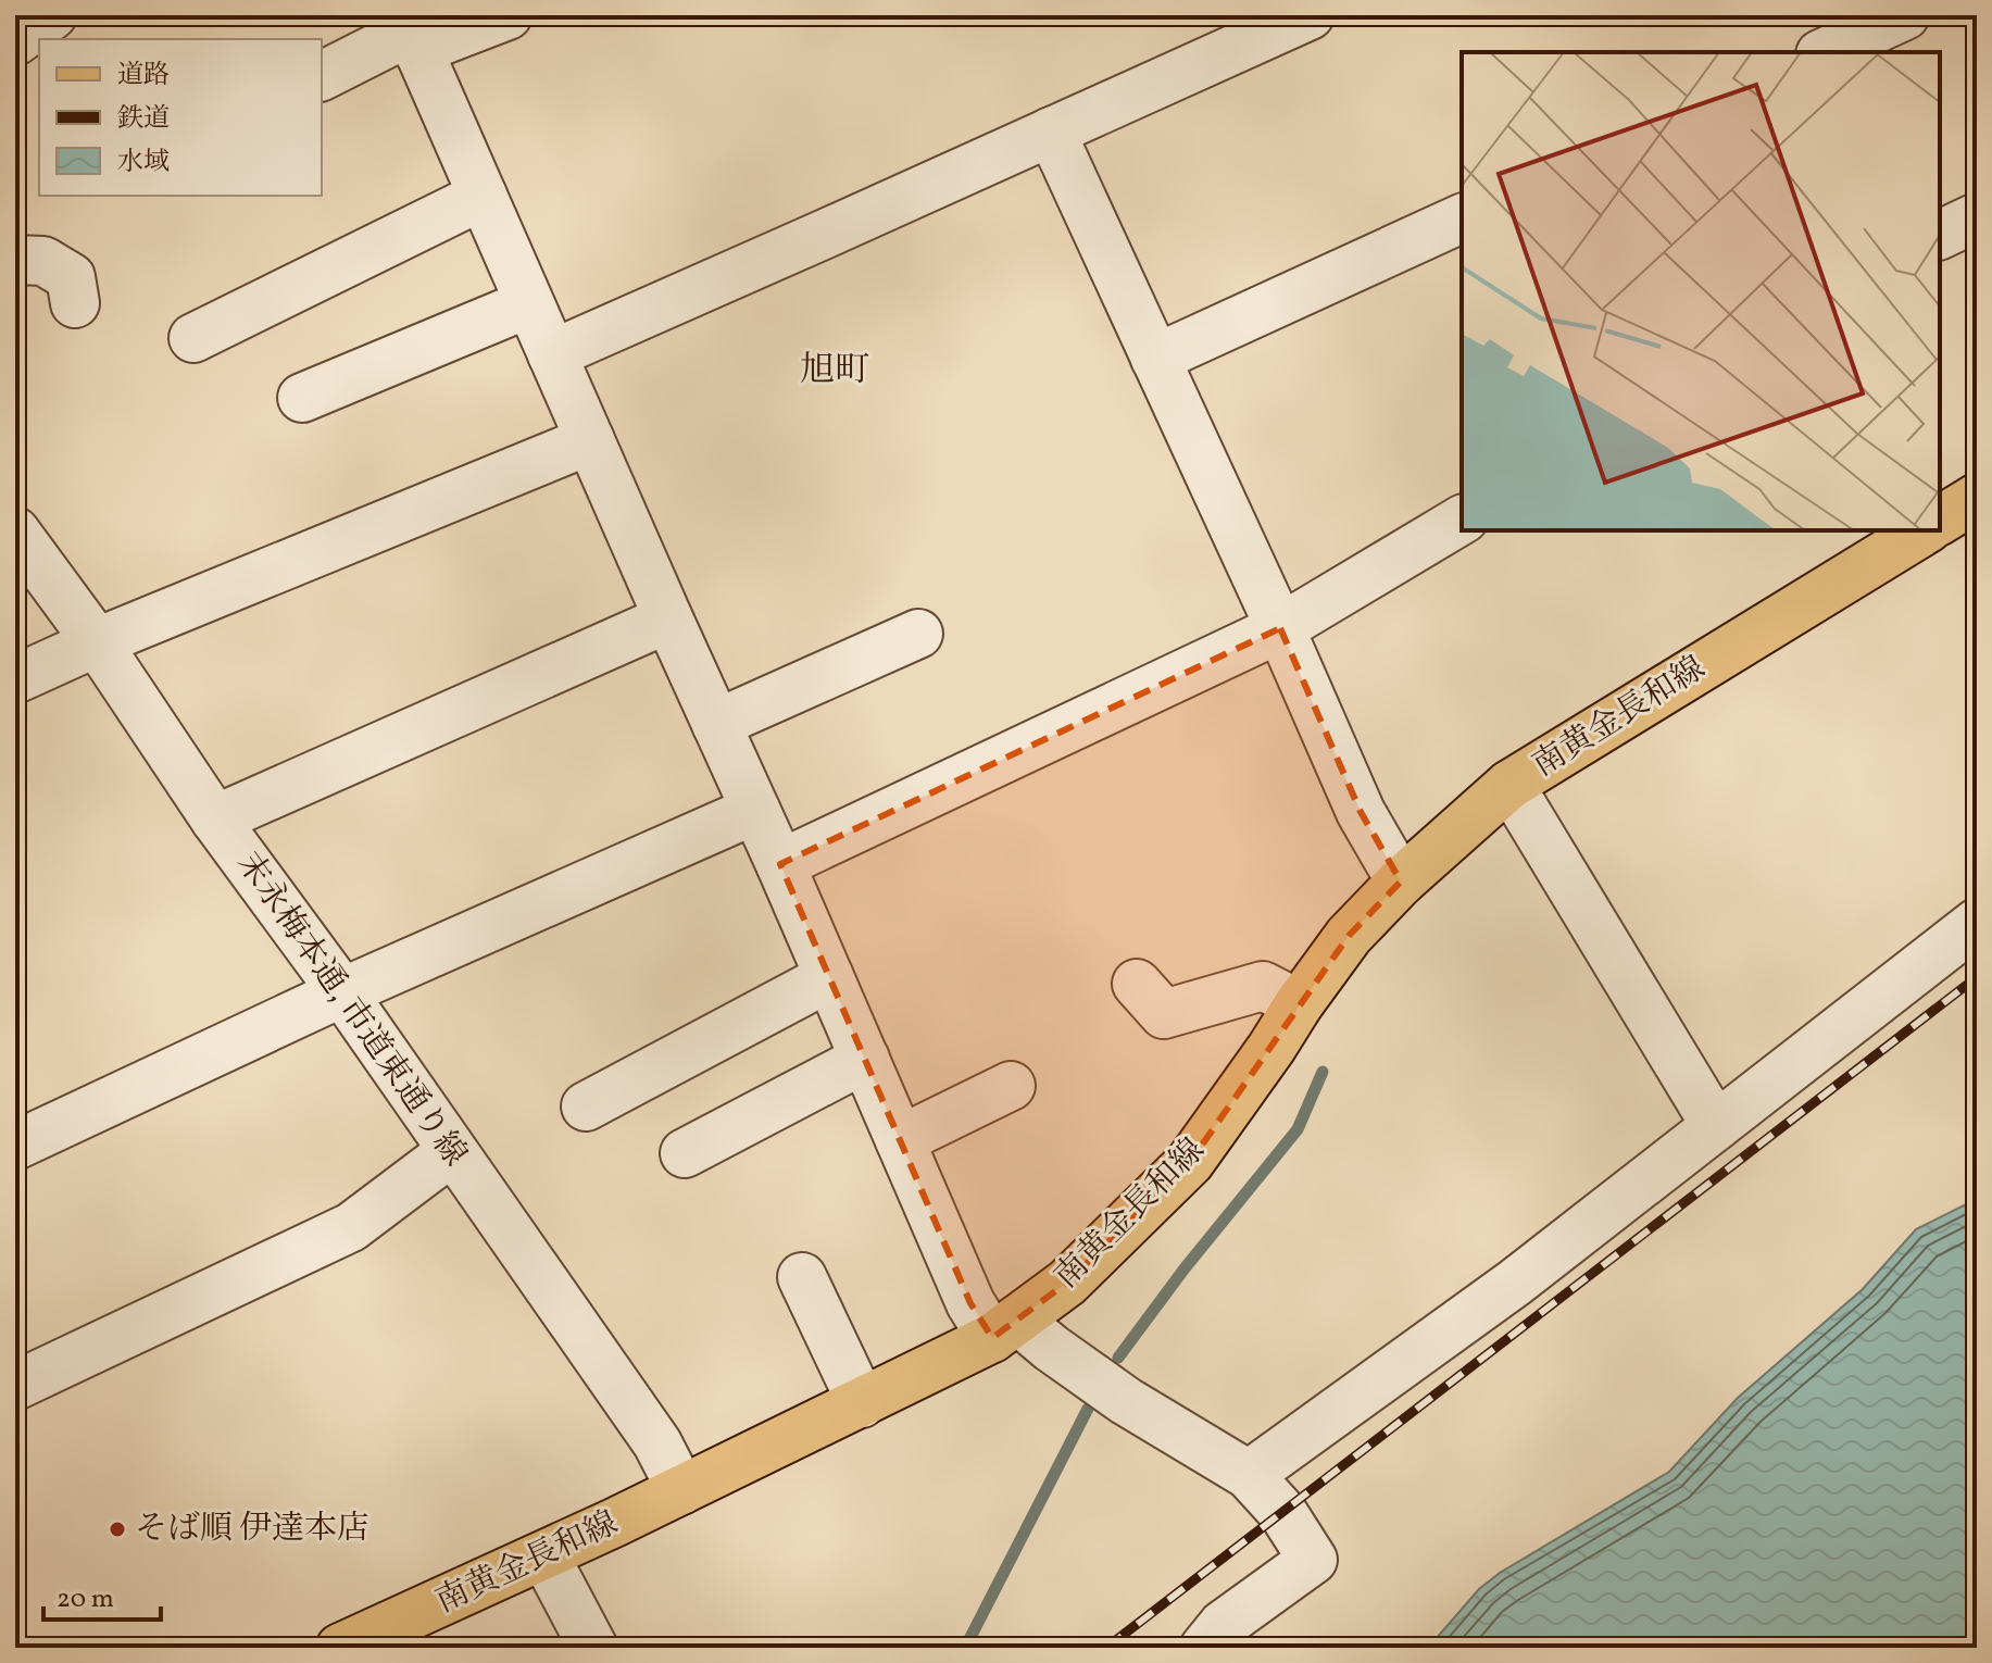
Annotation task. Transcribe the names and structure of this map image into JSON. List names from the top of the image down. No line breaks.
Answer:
{"streets":{"main road":["南黄金長和線"],"street":["末永梅本通, 市道東通り線"]},"crossings":[["南黄金長和線","末永梅本通, 市道東通り線"]],"districts":["旭町"],"places":["そば順 伊達本店"],"legend":["道路","鉄道","水域"],"scale_bar":"20 m"}
